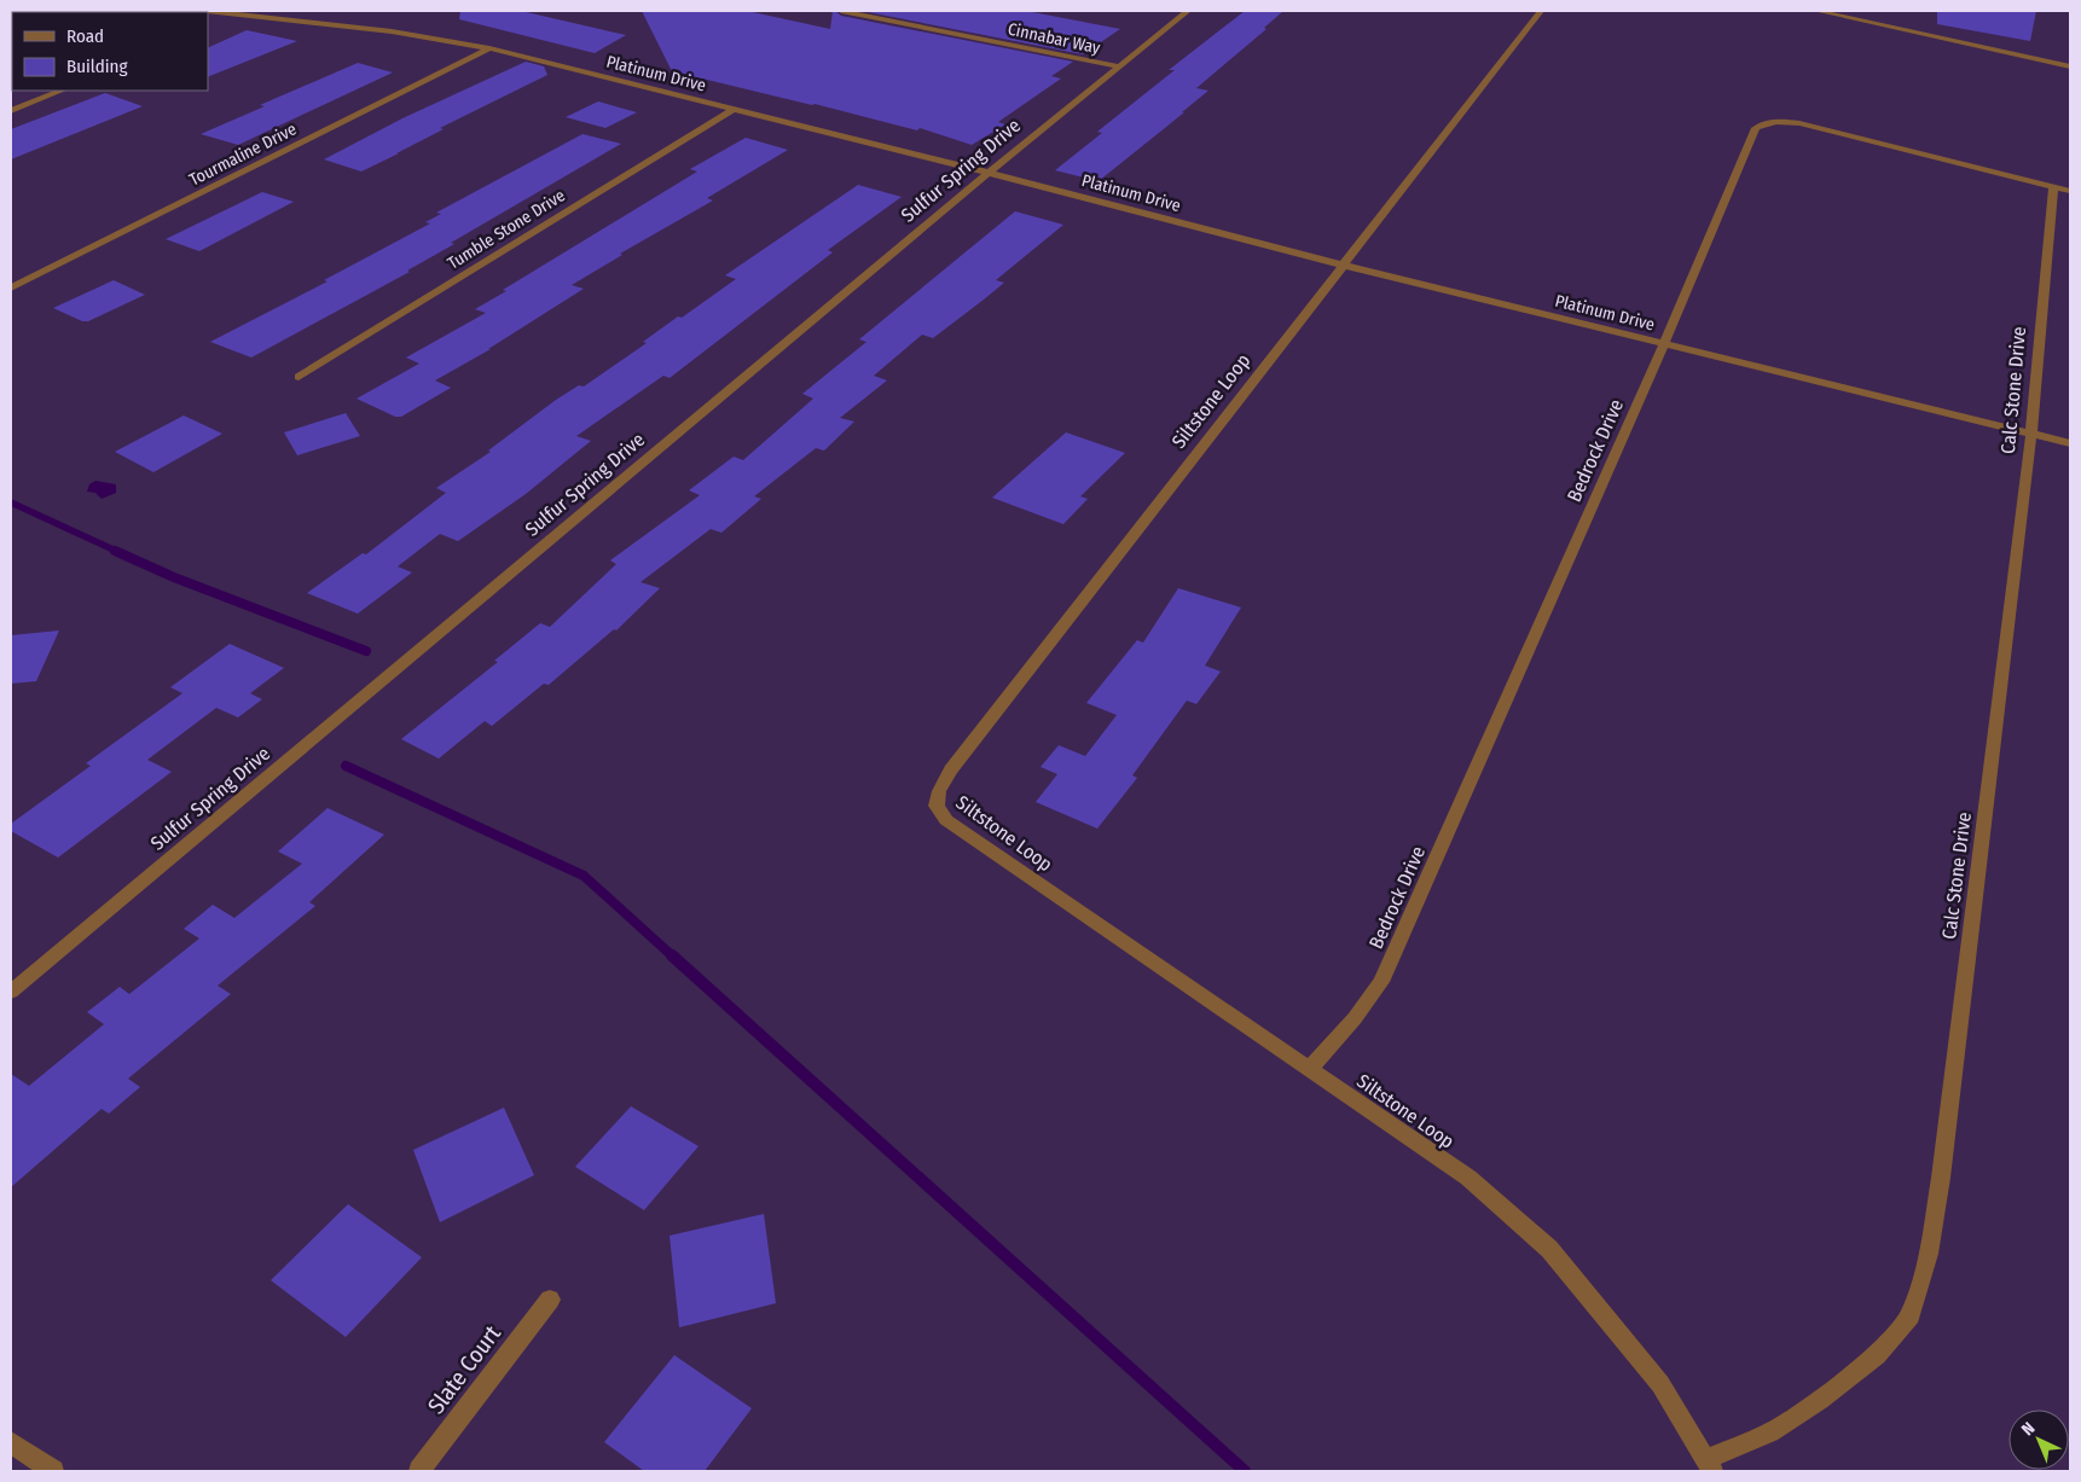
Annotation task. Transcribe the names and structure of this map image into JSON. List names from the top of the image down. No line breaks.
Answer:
{"streets":{"street":["Cinnabar Way","Platinum Drive","Tourmaline Drive","Sulfur Spring Drive","Tumble Stone Drive","Calc Stone Drive","Siltstone Loop","Bedrock Drive","Slate Court"]},"crossings":[["Cinnabar Way","Sulfur Spring Drive"],["Platinum Drive","Tourmaline Drive"],["Platinum Drive","Sulfur Spring Drive"],["Platinum Drive","Tumble Stone Drive"],["Platinum Drive","Calc Stone Drive"],["Platinum Drive","Siltstone Loop"],["Platinum Drive","Bedrock Drive"],["Calc Stone Drive","Siltstone Loop"],["Calc Stone Drive","Bedrock Drive"],["Siltstone Loop","Bedrock Drive"]],"legend":["Road","Building"],"north":"top left"}
